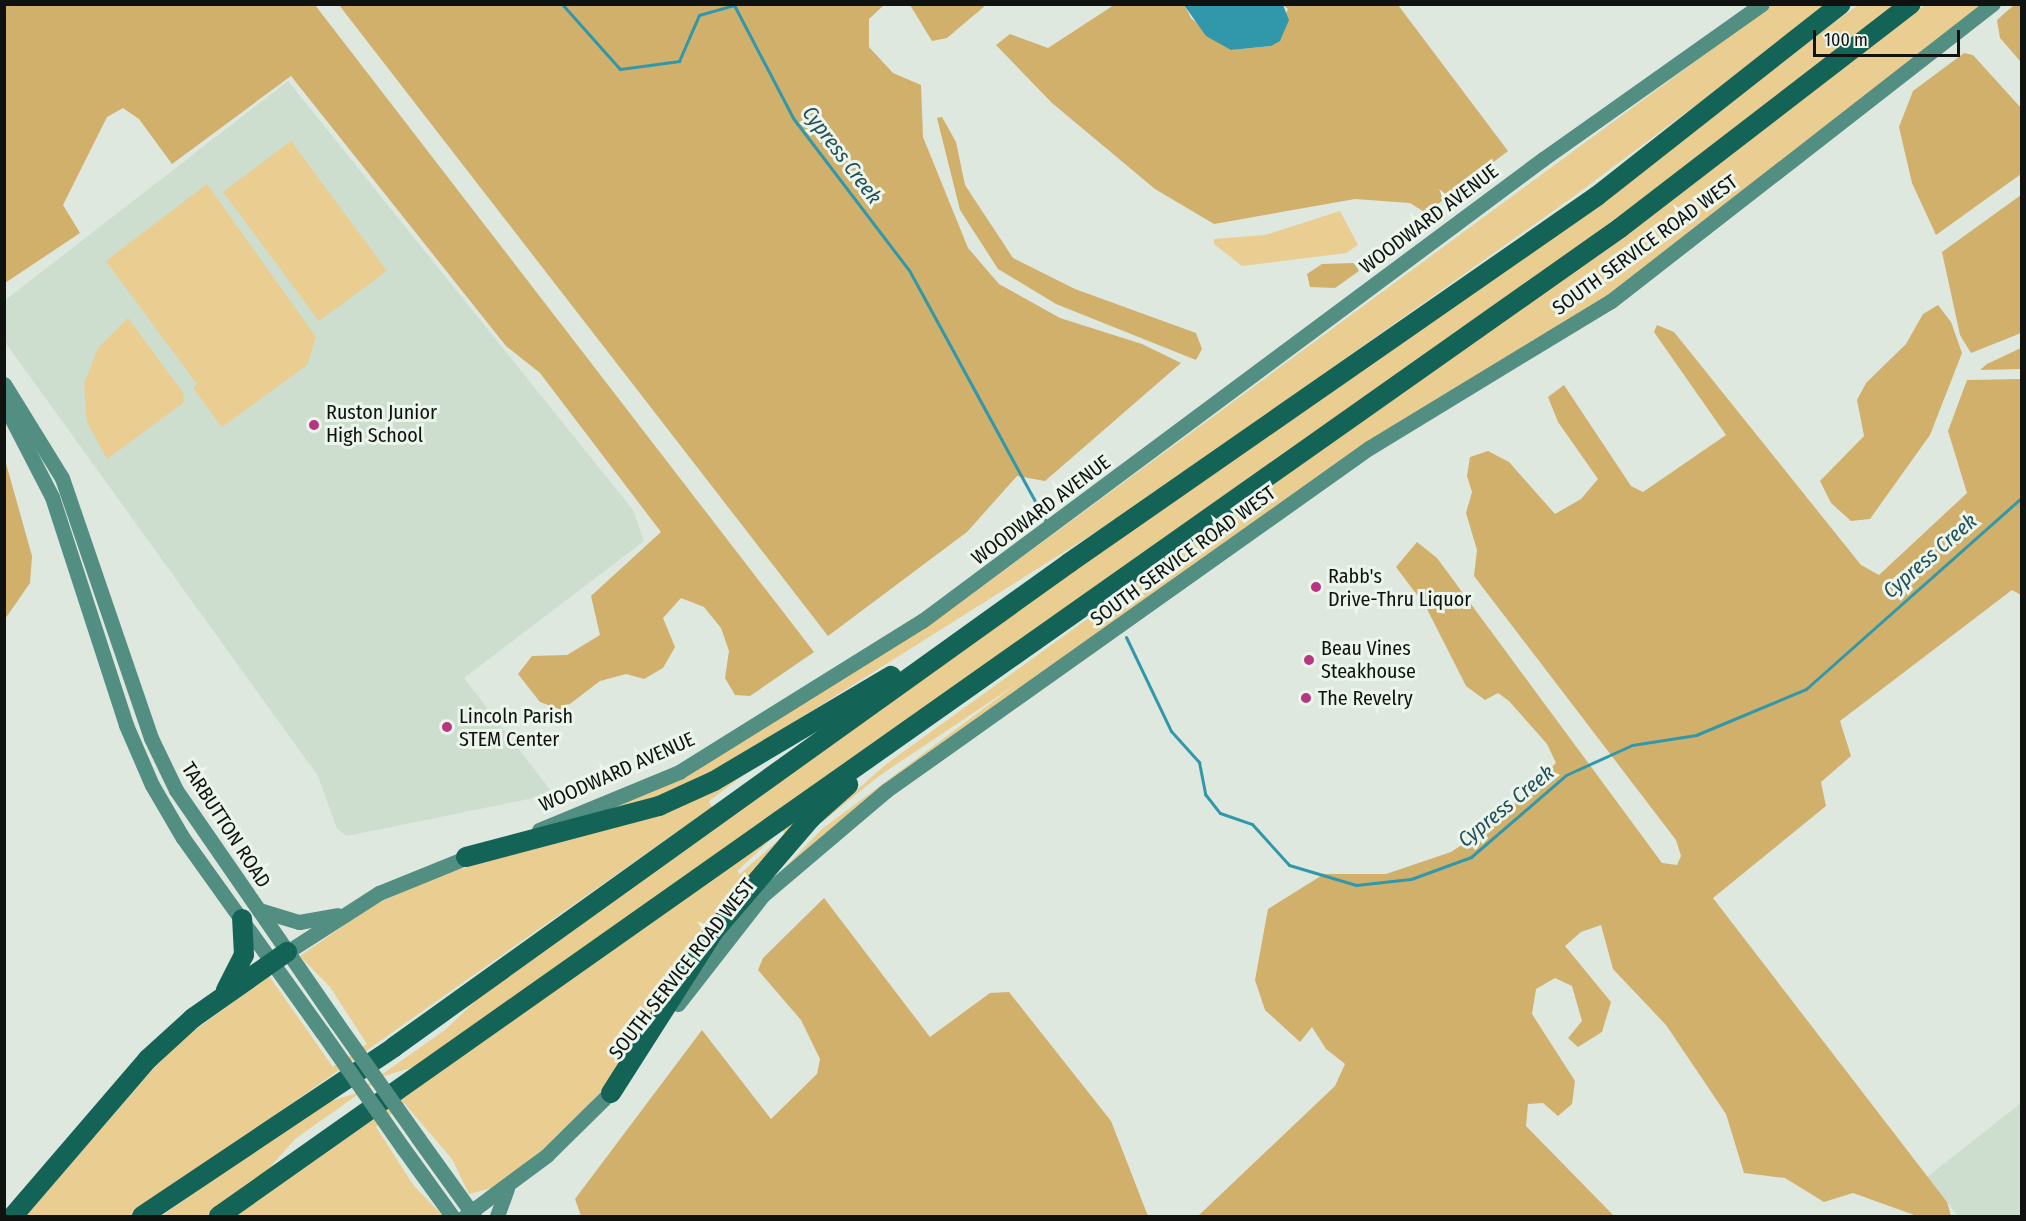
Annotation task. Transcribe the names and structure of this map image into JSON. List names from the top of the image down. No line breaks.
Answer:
{"streets":{"main road":["WOODWARD AVENUE","SOUTH SERVICE ROAD WEST","TARBUTTON ROAD"]},"crossings":[["WOODWARD AVENUE","TARBUTTON ROAD"],["SOUTH SERVICE ROAD WEST","TARBUTTON ROAD"]],"water":["Cypress Creek"],"places":["Ruston Junior High School","Rabb's Drive-Thru Liquor","Beau Vines Steakhouse","The Revelry","Lincoln Parish STEM Center"],"scale_bar":"100 m"}
